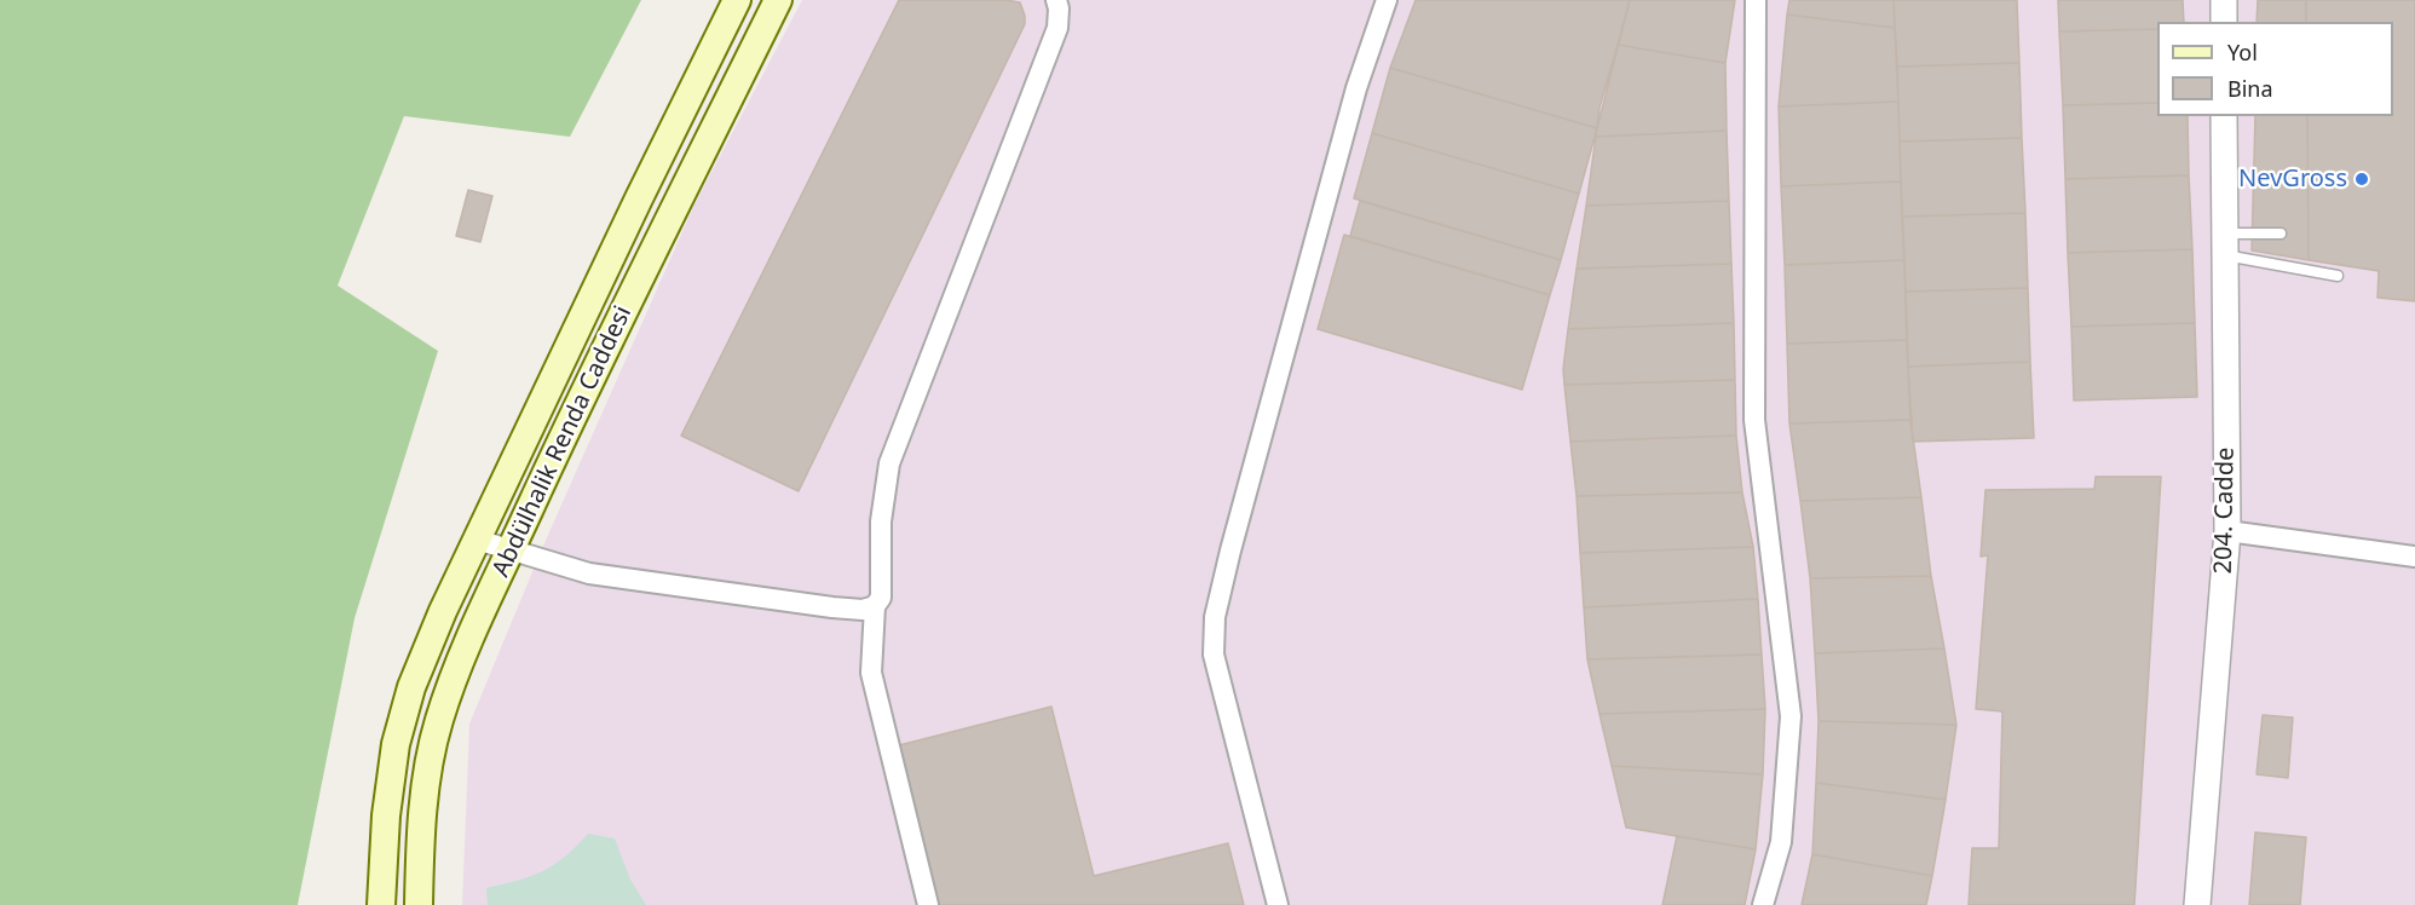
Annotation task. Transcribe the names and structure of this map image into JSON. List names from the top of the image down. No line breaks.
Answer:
{"streets":{"main road":["Abdülhalik Renda Caddesi"],"street":["204. Cadde"]},"places":["NevGross"],"legend":["Yol","Bina"]}
